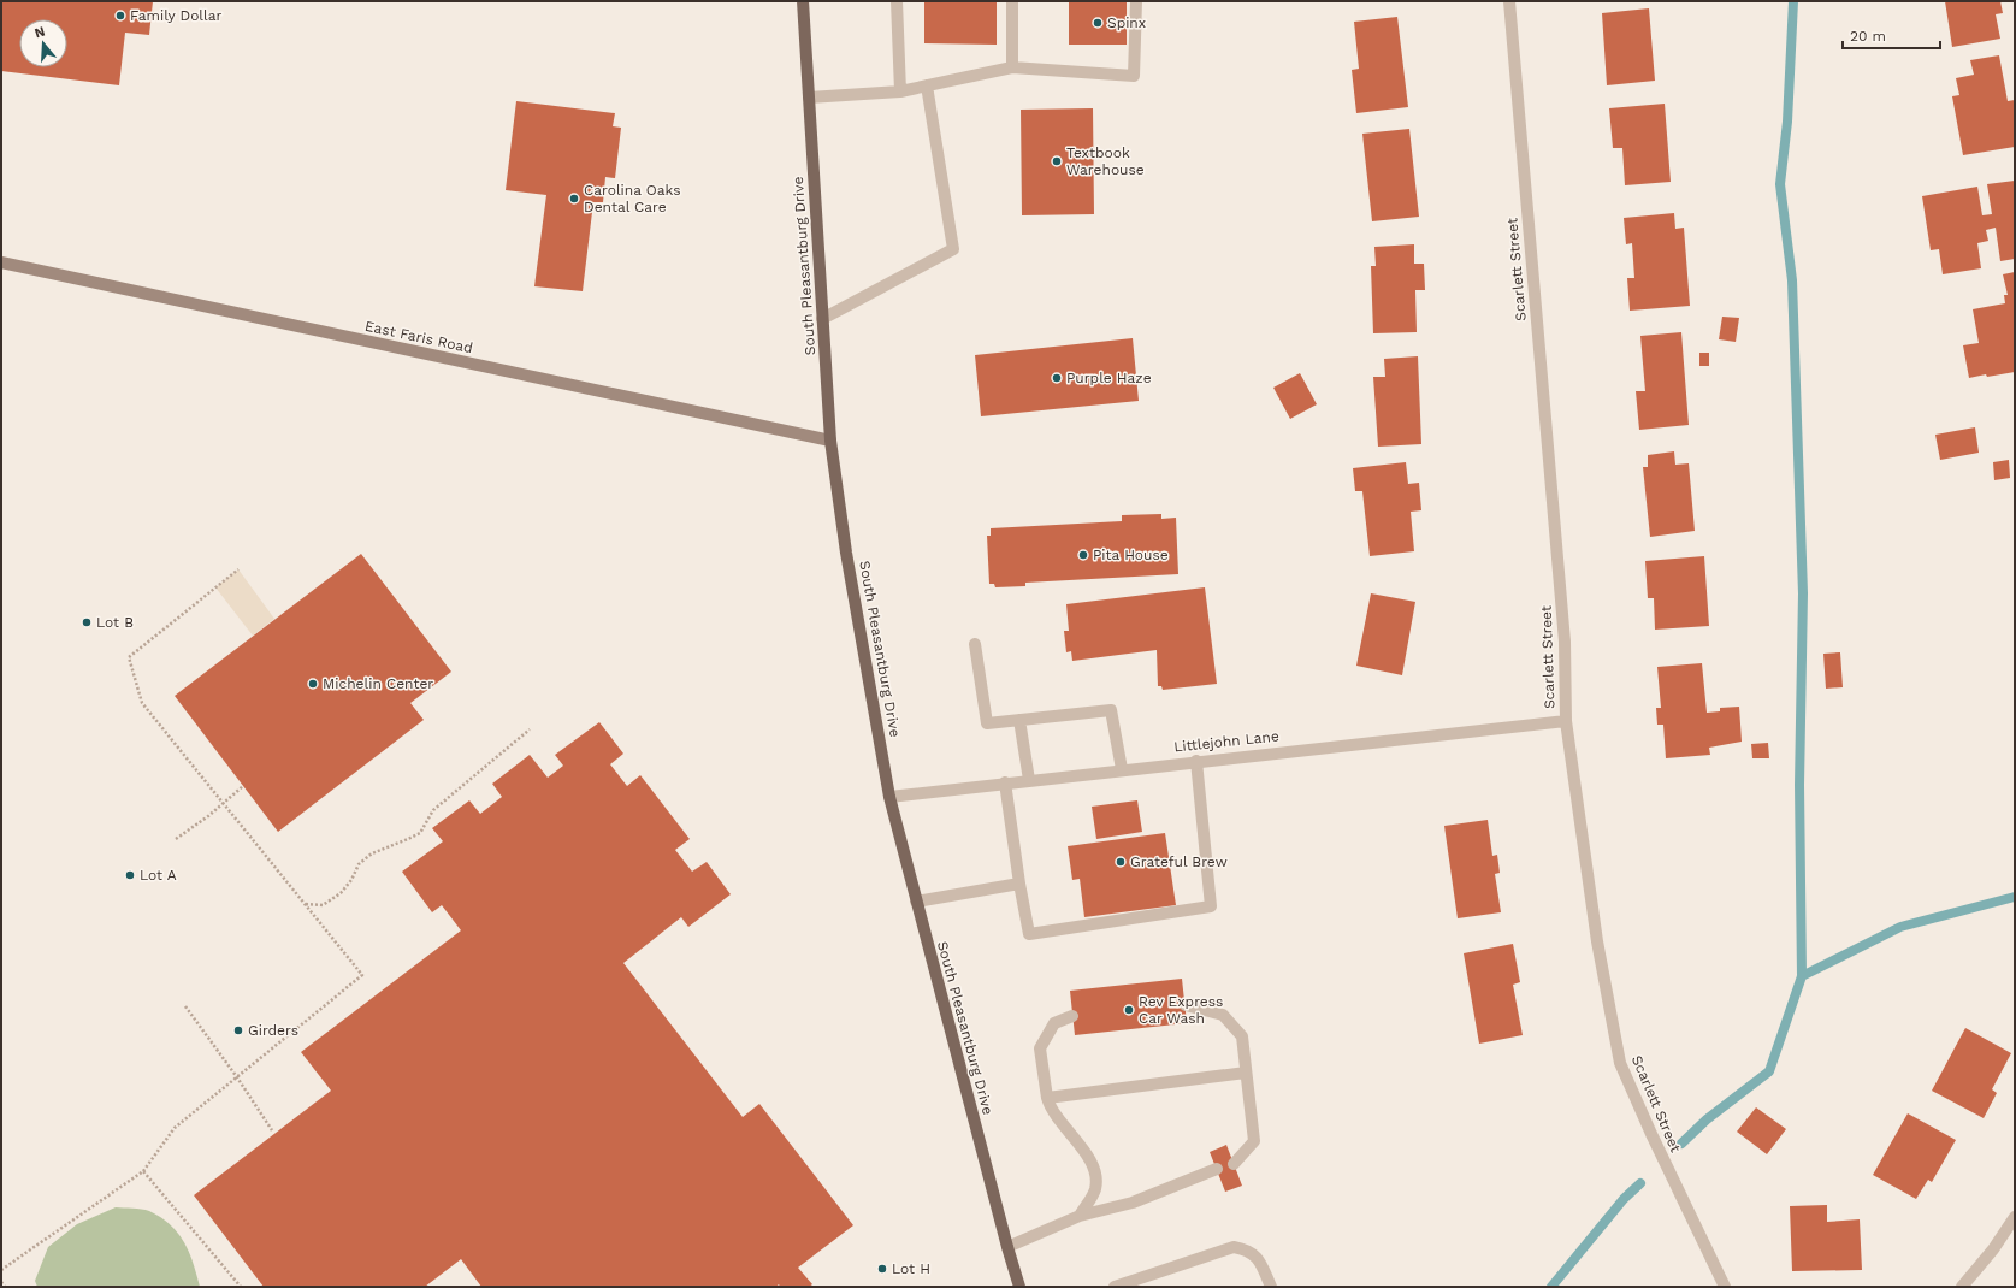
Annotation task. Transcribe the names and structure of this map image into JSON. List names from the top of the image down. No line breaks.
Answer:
{"streets":{"main road":["South Pleasantburg Drive","East Faris Road"],"street":["Scarlett Street","Littlejohn Lane"]},"crossings":[["South Pleasantburg Drive","East Faris Road"],["South Pleasantburg Drive","Littlejohn Lane"],["Scarlett Street","Littlejohn Lane"]],"places":["Family Dollar","Spinx","Textbook Warehouse","Carolina Oaks Dental Care","Purple Haze","Pita House","Lot B","Michelin Center","Grateful Brew","Lot A","Rev Express Car Wash","Girders","Lot H"],"scale_bar":"20 m","north":"top"}
